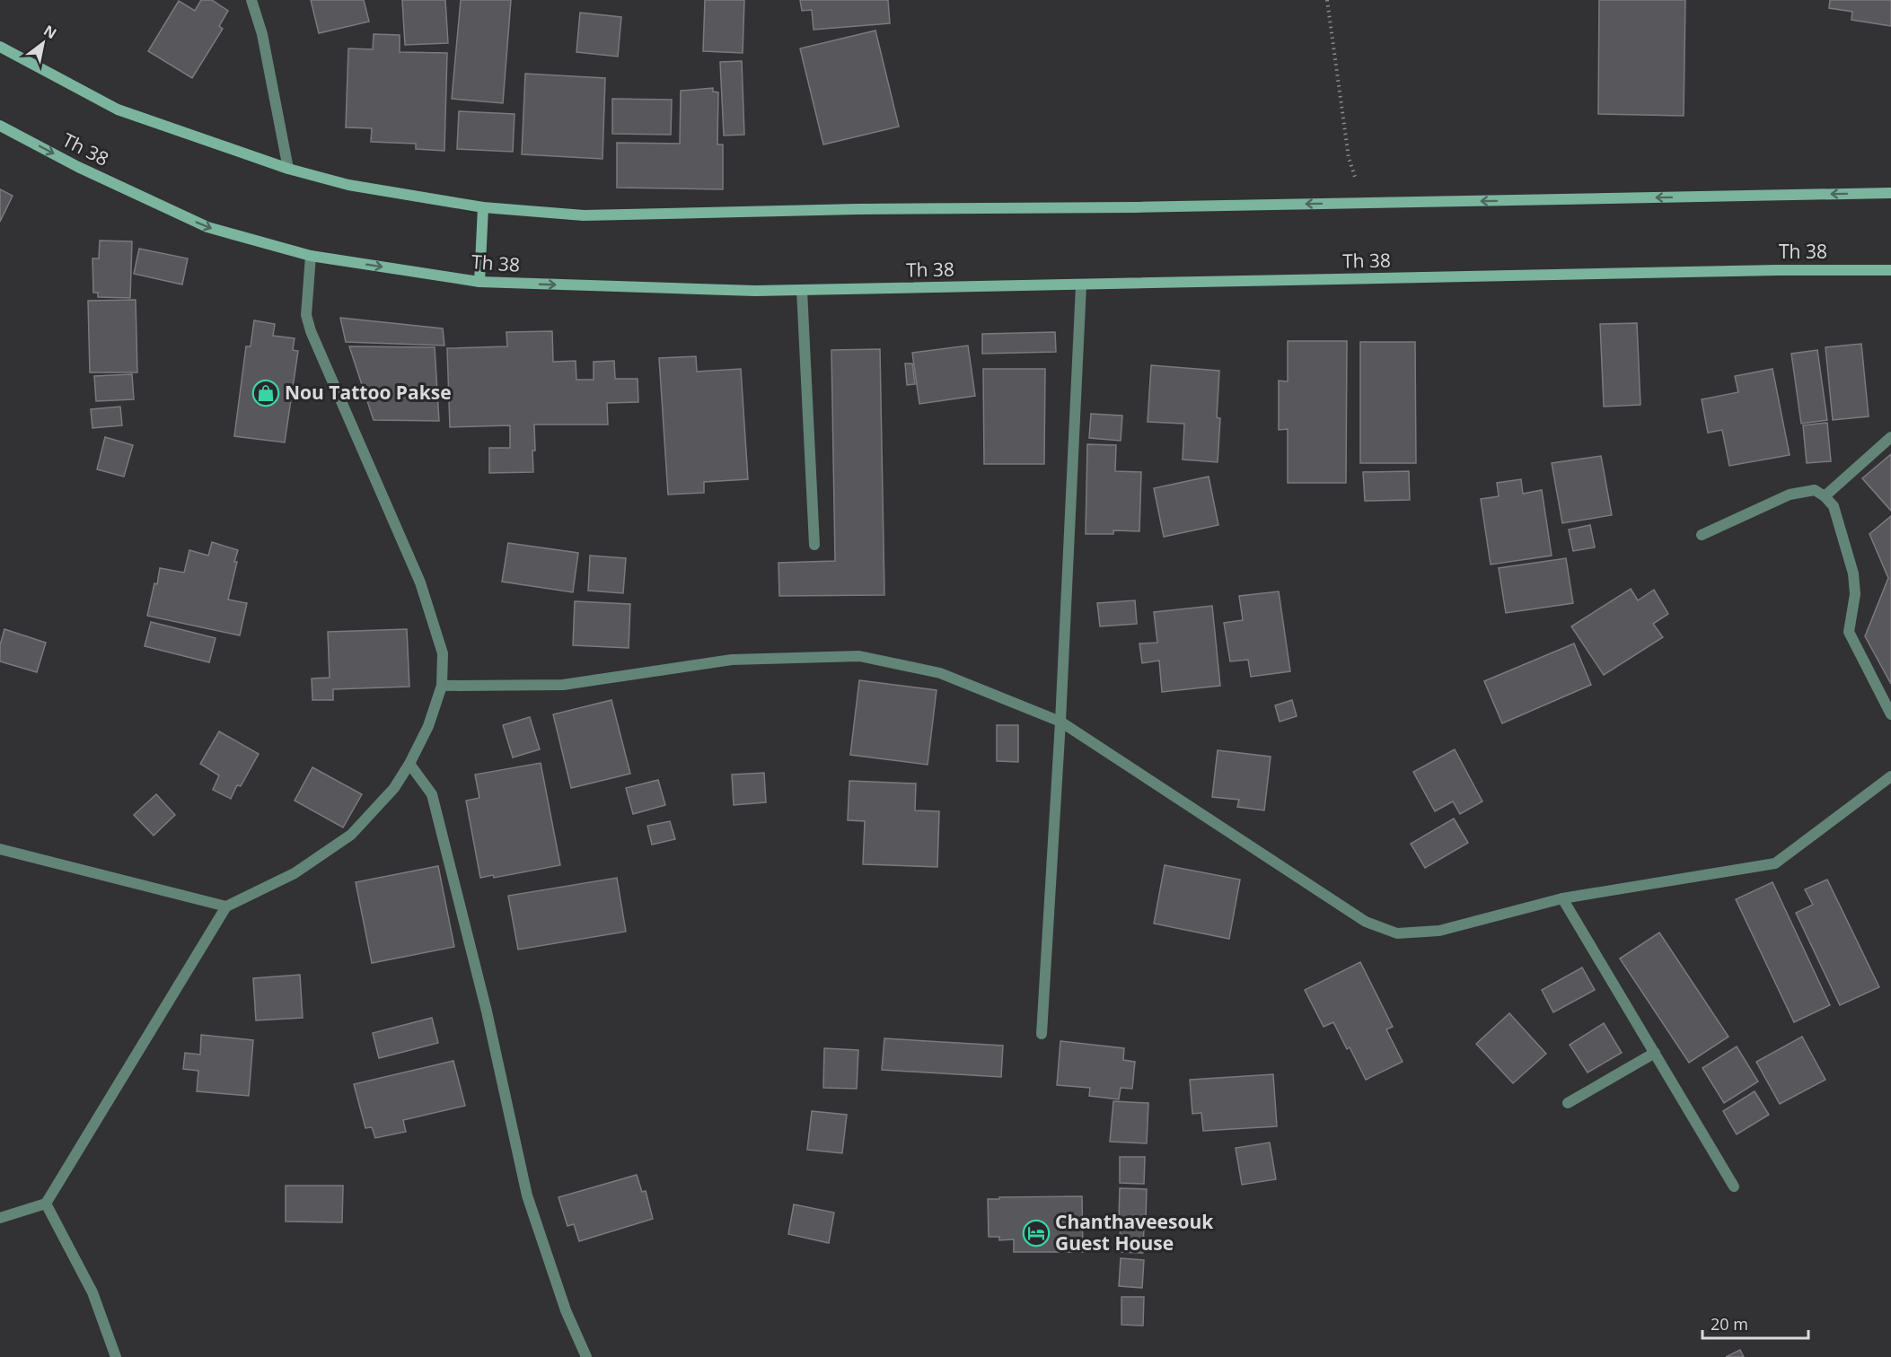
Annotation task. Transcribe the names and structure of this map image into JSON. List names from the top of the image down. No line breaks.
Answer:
{"streets":{"street":["Th 38"]},"places":{"shop":["Nou Tattoo Pakse"],"hotel":["Chanthaveesouk Guest House"]},"scale_bar":"20 m","north":"top right"}
